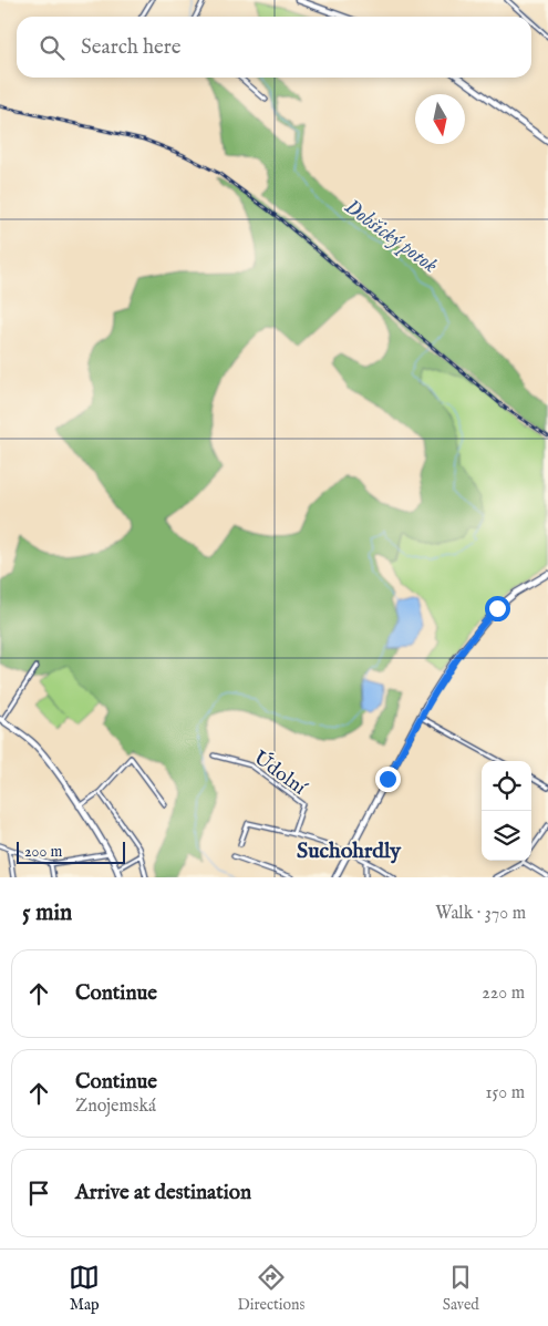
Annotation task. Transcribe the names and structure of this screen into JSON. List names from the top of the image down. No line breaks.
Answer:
{"streets":{"street":["Údolní"]},"districts":["Suchohrdly"],"water":["Dobšický potok"],"scale_bar":"200 m","north":"bottom","page":{"search":"Search here","scale":"200 m","heading":["5 min","Walk · 370 m"],"list":[["Continue","220 m"],["Continue","Znojemská","150 m"],"Arrive at destination"],"nav":["Map","Directions","Saved"]}}
